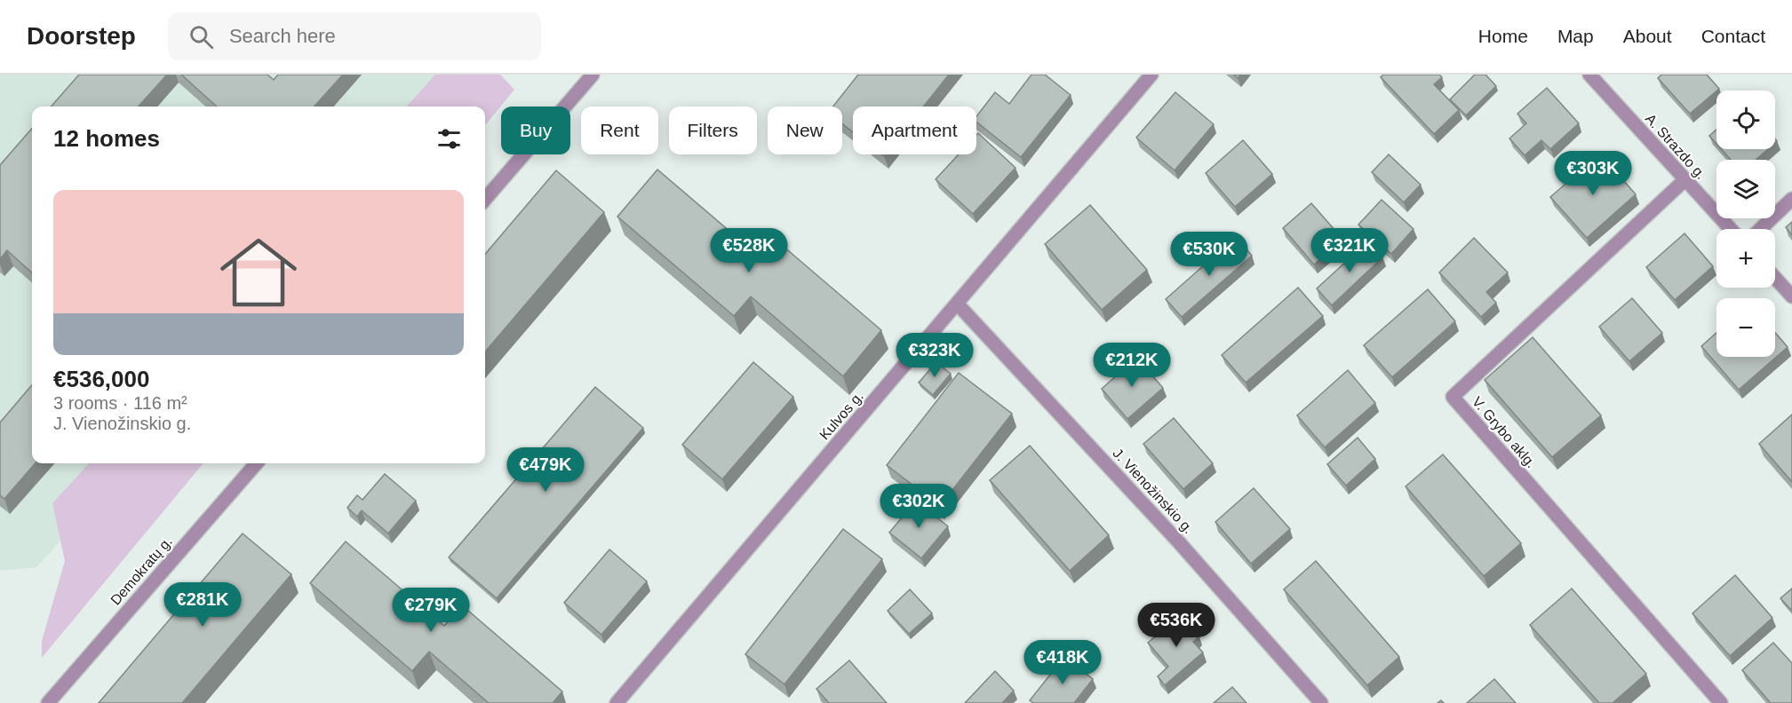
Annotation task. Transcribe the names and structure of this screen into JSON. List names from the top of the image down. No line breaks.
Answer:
{"streets":{"street":["A. Strazdo g.","Kulvos g.","V. Grybo aklg.","J. Vienožinskio g.","Demokratų g."]},"crossings":[["A. Strazdo g.","V. Grybo aklg."],["Kulvos g.","J. Vienožinskio g."]],"page":{"header":"Doorstep","search":"Search here","nav":["Home","Map","About","Contact"],"map_buttons":["+","−"],"chip":["Buy","Rent","Filters","New","Apartment"],"heading":"12 homes","price":["€303K","€528K","€321K","€530K","€323K","€212K","€479K","€302K","€281K","€279K","€536K","€418K"],"list":[{"name":"€536,000","note":"3 rooms · 116 m² · J. Vienožinskio g."}]}}
